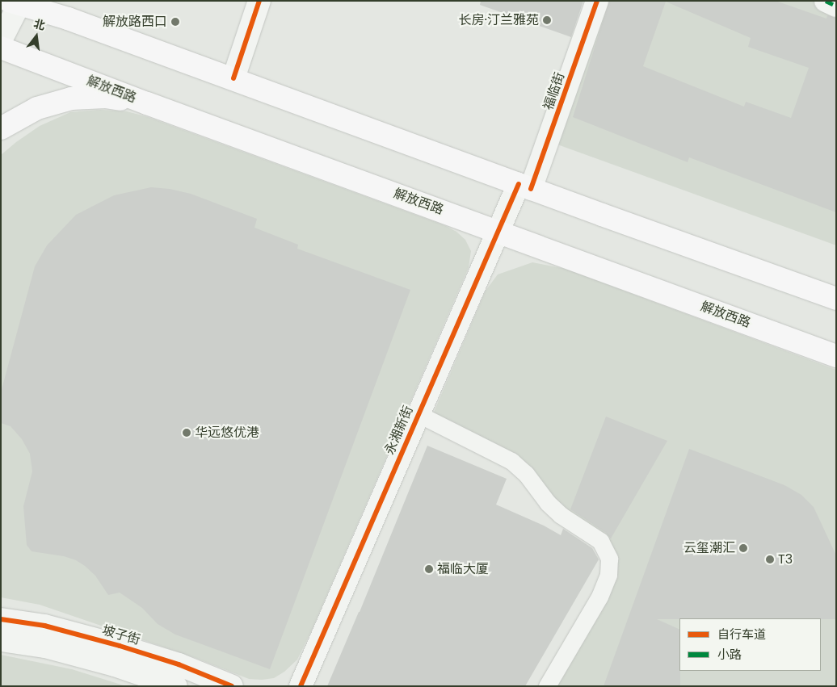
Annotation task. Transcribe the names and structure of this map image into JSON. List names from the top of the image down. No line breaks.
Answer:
{"streets":{"main road":["解放西路"],"street":["福临街","永湘新街","坡子街"]},"crossings":[["解放西路","永湘新街"],["福临街","永湘新街"]],"places":["长房·汀兰雅苑","解放路西口","华远悠优港","云玺潮汇","T3","福临大厦"],"legend":["自行车道","小路"],"north":"top"}
